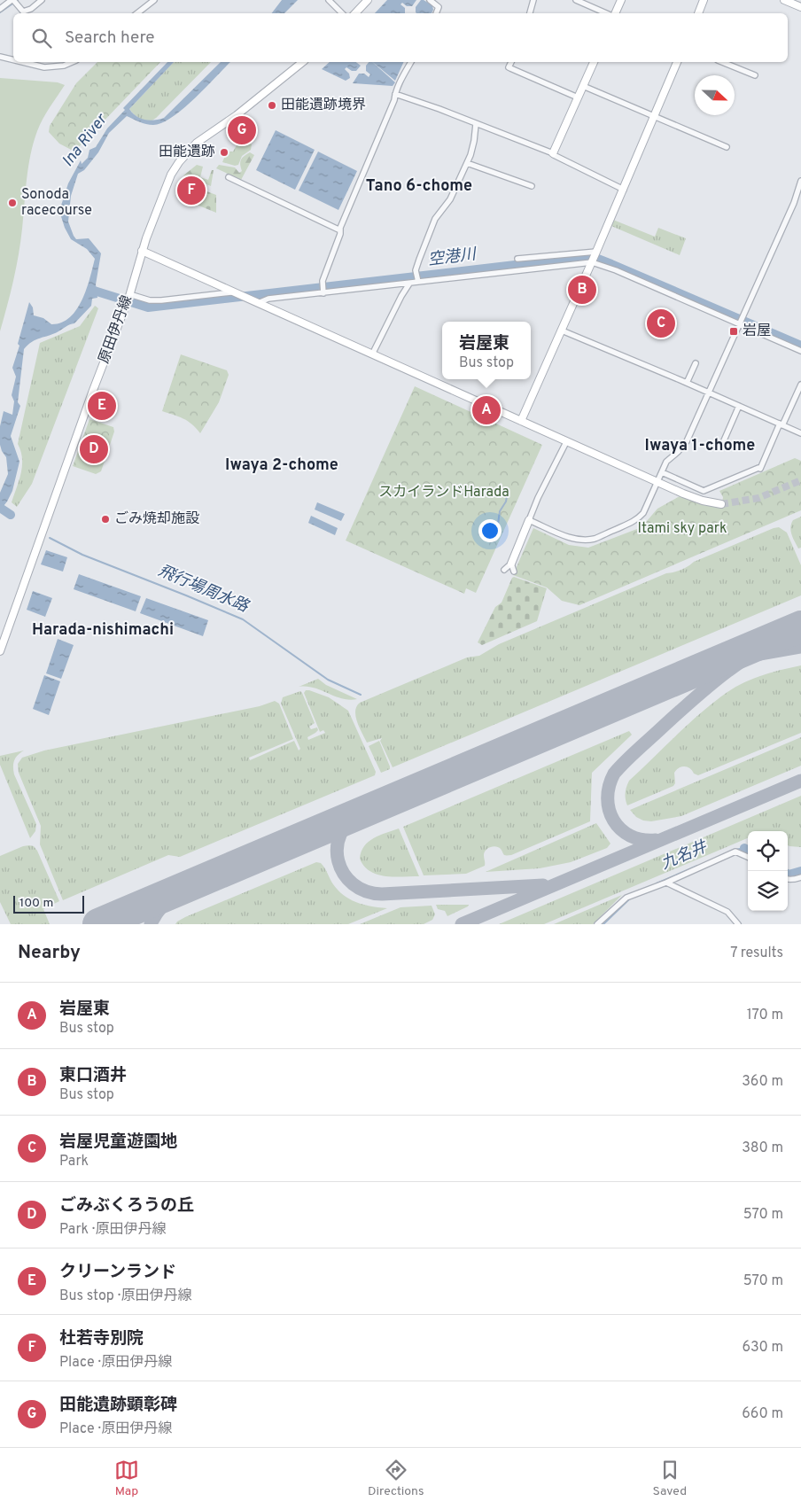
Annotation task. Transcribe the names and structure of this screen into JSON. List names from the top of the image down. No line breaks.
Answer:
{"streets":{"street":["原田伊丹線"]},"districts":["Tano 6-chome","Iwaya 1-chome","Iwaya 2-chome","Harada-nishimachi"],"water":["Ina River","空港川","飛行場周水路","九名井"],"parks":["スカイランドHarada","Itami sky park"],"places":{"other":["田能遺跡境界","田能遺跡","Sonoda racecourse","ごみ焼却施設"],"transit":["岩屋"]},"scale_bar":"100 m","north":"right","page":{"search":"Search here","pins":["G","F","B","C","E","A","D"],"popup":["岩屋東","Bus stop"],"scale":"100 m","heading":["Nearby","7 results"],"list":[{"mark":"A","name":"岩屋東","note":"Bus stop","value":"170 m"},{"mark":"B","name":"東口酒井","note":"Bus stop","value":"360 m"},{"mark":"C","name":"岩屋児童遊園地","note":"Park","value":"380 m"},{"mark":"D","name":"ごみぶくろうの丘","note":"Park · 原田伊丹線","value":"570 m"},{"mark":"E","name":"クリーンランド","note":"Bus stop · 原田伊丹線","value":"570 m"},{"mark":"F","name":"杜若寺別院","note":"Place · 原田伊丹線","value":"630 m"},{"mark":"G","name":"田能遺跡顕彰碑","note":"Place · 原田伊丹線","value":"660 m"}],"nav":["Map","Directions","Saved"]}}
